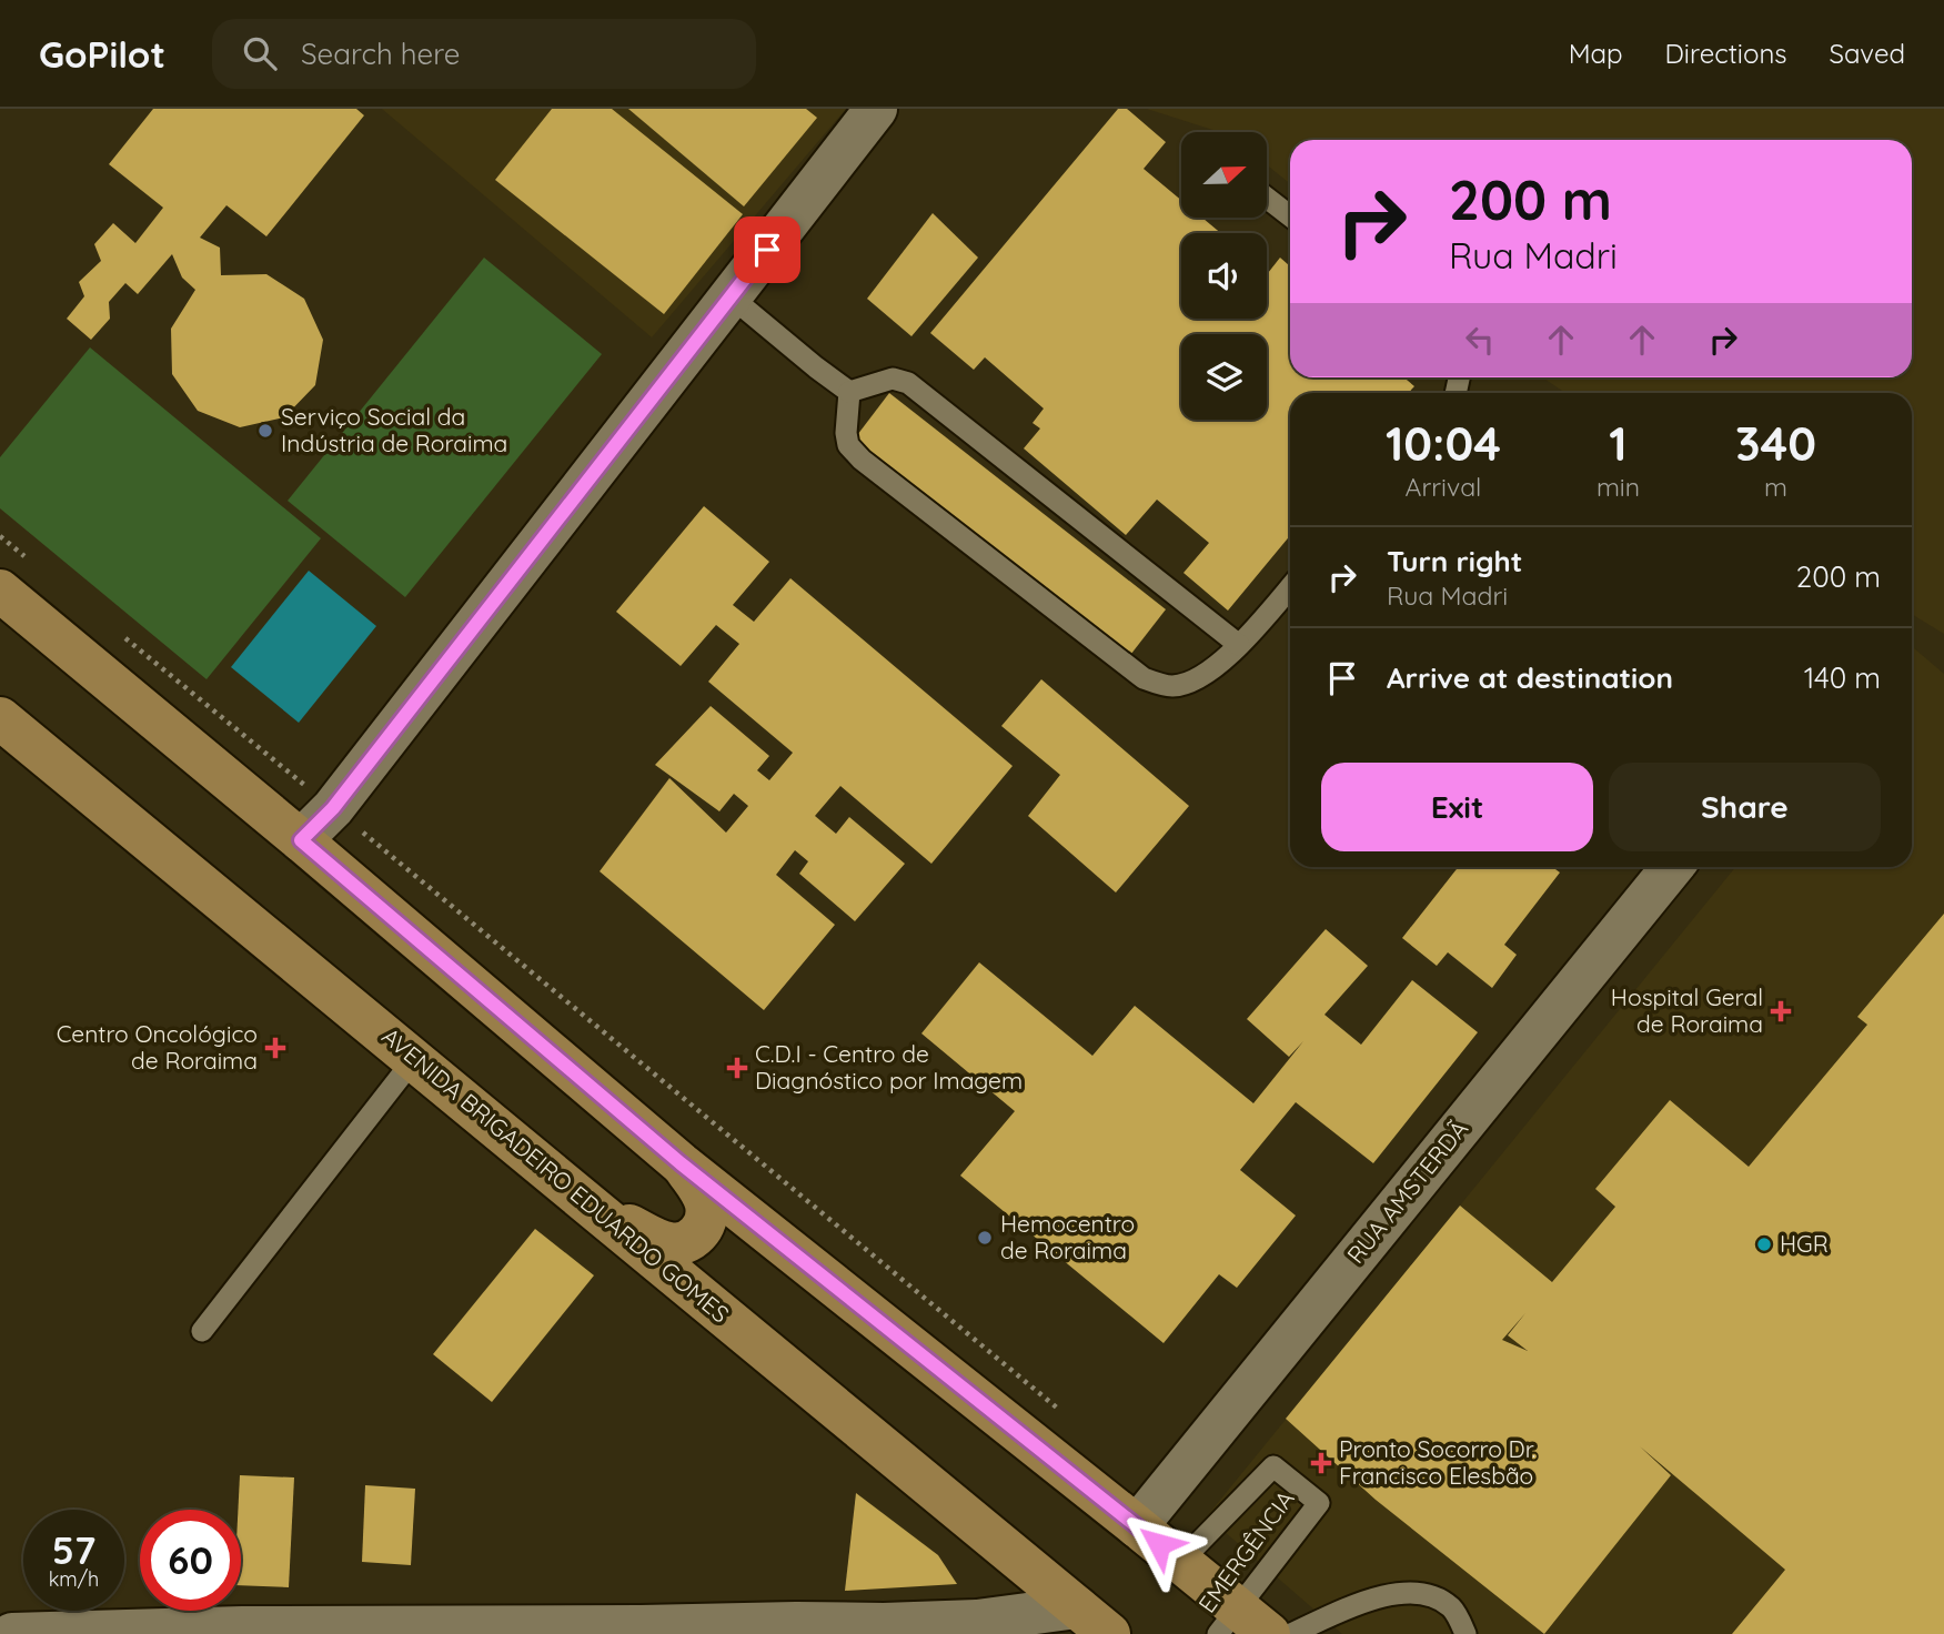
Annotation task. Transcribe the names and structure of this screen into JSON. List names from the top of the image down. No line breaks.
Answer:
{"streets":{"main road":["AVENIDA BRIGADEIRO EDUARDO GOMES"],"street":["RUA AMSTERDÃ"],"lane":["EMERGÊNCIA"]},"places":{"other":["Serviço Social da Indústria de Roraima","Hemocentro de Roraima","HGR"],"health":["Hospital Geral de Roraima","Centro Oncológico de Roraima","C.D.I - Centro de Diagnóstico por Imagem","Pronto Socorro Dr. Francisco Elesbão"]},"north":"right","page":{"header":"GoPilot","search":"Search here","nav":["Map","Directions","Saved"],"turn":["200 m","Rua Madri"],"eta":["10:04","Arrival","1","min","340","m"],"list":[{"name":"Turn right","note":"Rua Madri","value":"200 m"},{"name":"Arrive at destination","value":"140 m"}],"buttons":["Exit","Share"],"speed":"57 km/h","limit":"60"}}
